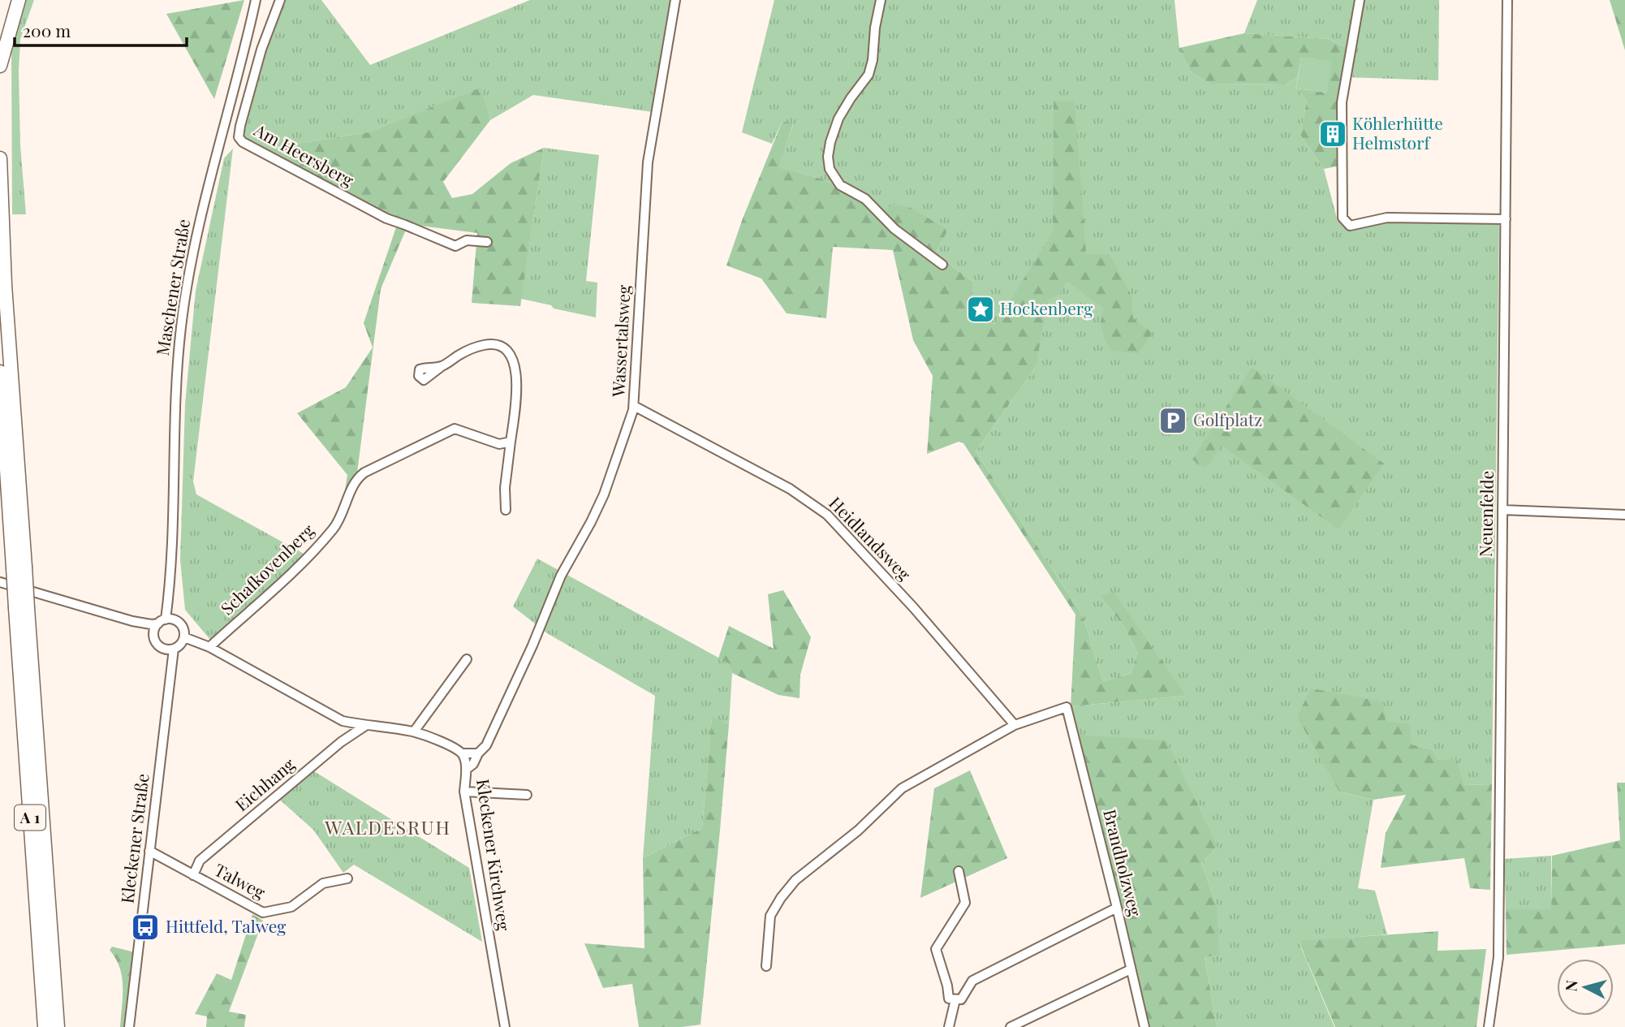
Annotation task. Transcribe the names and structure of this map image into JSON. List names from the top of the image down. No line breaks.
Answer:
{"streets":{"highway":["A 1"],"street":["Am Heersberg","Maschener Straße","Wassertalsweg","Neuenfelde","Heidlandsweg","Schafkovenberg","Eichhang","Kleckener Straße","Kleckener Kirchweg","Brandholzweg","Talweg"]},"crossings":[["Maschener Straße","Kleckener Straße"],["Wassertalsweg","Heidlandsweg"],["Wassertalsweg","Kleckener Kirchweg"],["Heidlandsweg","Brandholzweg"],["Eichhang","Talweg"],["Kleckener Straße","Talweg"]],"districts":["WALDESRUH"],"places":{"building":["Köhlerhütte Helmstorf"],"place":["Hockenberg"],"parking":["Golfplatz"],"bus stop":["Hittfeld, Talweg"]},"scale_bar":"200 m","north":"left"}
